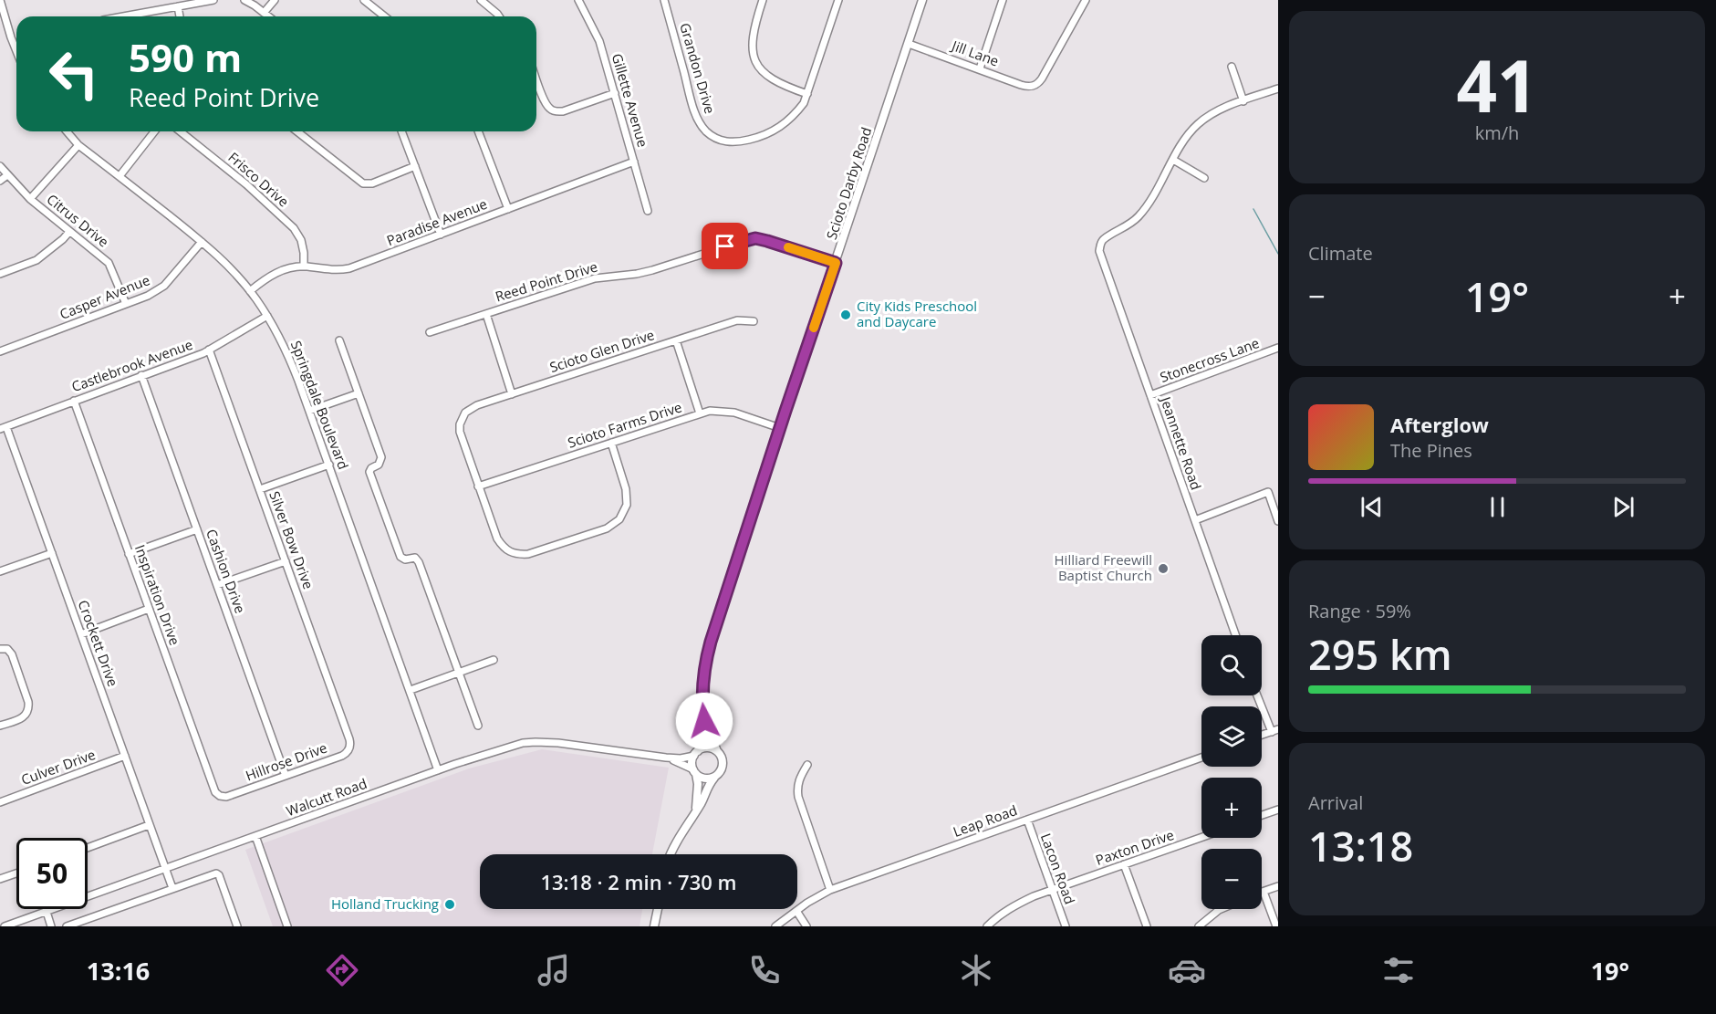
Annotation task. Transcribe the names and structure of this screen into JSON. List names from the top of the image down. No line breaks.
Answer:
{"streets":{"main road":["Scioto Darby Road"],"street":["Jill Lane","Grandon Drive","Gillette Avenue","Frisco Drive","Citrus Drive","Paradise Avenue","Reed Point Drive","Casper Avenue","Scioto Glen Drive","Stonecross Lane","Castlebrook Avenue","Springdale Boulevard","Scioto Farms Drive","Jeannette Road","Silver Bow Drive","Cashion Drive","Inspiration Drive","Crockett Drive","Hillrose Drive","Culver Drive","Walcutt Road","Leap Road","Paxton Drive","Lacon Road"]},"crossings":[["Jill Lane","Scioto Darby Road"],["Gillette Avenue","Paradise Avenue"],["Frisco Drive","Paradise Avenue"],["Scioto Darby Road","Reed Point Drive"],["Scioto Darby Road","Scioto Farms Drive"],["Scioto Darby Road","Walcutt Road"],["Citrus Drive","Casper Avenue"],["Paradise Avenue","Springdale Boulevard"],["Casper Avenue","Springdale Boulevard"],["Scioto Glen Drive","Scioto Farms Drive"],["Stonecross Lane","Jeannette Road"],["Castlebrook Avenue","Springdale Boulevard"],["Castlebrook Avenue","Silver Bow Drive"],["Castlebrook Avenue","Cashion Drive"],["Castlebrook Avenue","Inspiration Drive"],["Castlebrook Avenue","Crockett Drive"],["Springdale Boulevard","Walcutt Road"],["Silver Bow Drive","Hillrose Drive"],["Cashion Drive","Hillrose Drive"],["Inspiration Drive","Hillrose Drive"],["Crockett Drive","Culver Drive"],["Crockett Drive","Walcutt Road"],["Leap Road","Lacon Road"],["Paxton Drive","Lacon Road"]],"places":["City Kids Preschool and Daycare","Hilliard Freewill Baptist Church","Holland Trucking"],"page":{"tile":[["41","km/h"],"Climate",["Range · 59%","295 km"],["Arrival","13:18"]],"turn":["590 m","Reed Point Drive"],"heat":["−","19°","+"],"song":["Afterglow","The Pines"],"map_buttons":["+","−"],"limit":"50","trip":"13:18 · 2 min · 730 m","tabs":["13:16","19°"]}}
